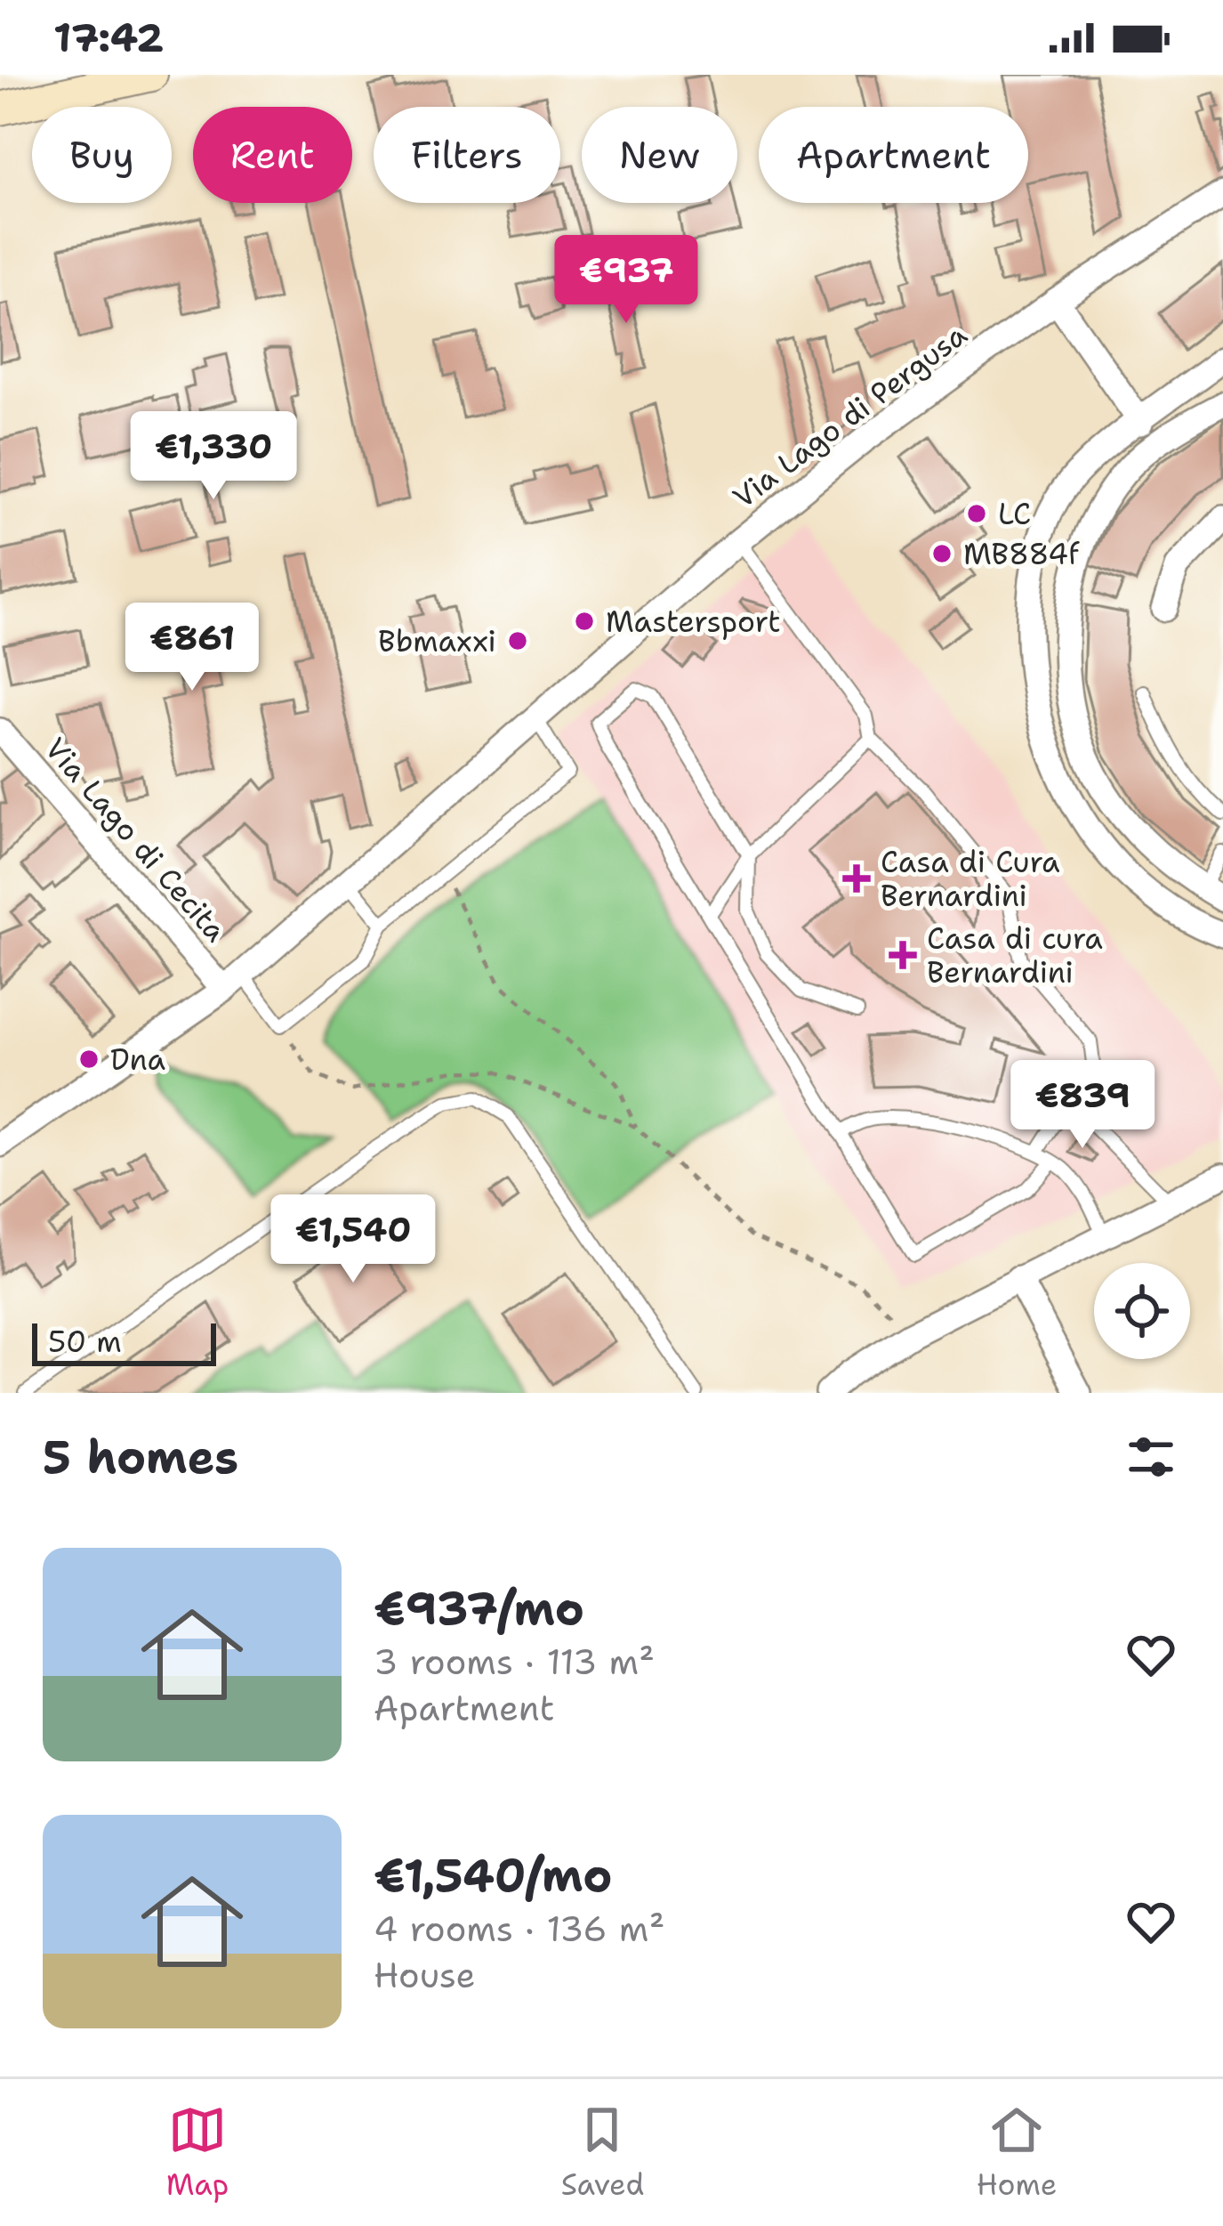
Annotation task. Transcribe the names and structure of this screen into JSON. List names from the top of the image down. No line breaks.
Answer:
{"streets":{"street":["Via Lago di Pergusa","Via Lago di Cecita"]},"crossings":[["Via Lago di Pergusa","Via Lago di Cecita"]],"places":{"other":["LC","MB884f","Mastersport","Bbmaxxi","Dna"],"health":["Casa di Cura Bernardini","Casa di cura Bernardini"]},"scale_bar":"50 m","page":{"status":"17:42","chip":["Buy","Rent","Filters","New","Apartment"],"price":["€937","€1,330","€861","€839","€1,540"],"scale":"50 m","heading":"5 homes","list":[{"name":"€937/mo","note":"3 rooms · 113 m² · Apartment"},{"name":"€1,540/mo","note":"4 rooms · 136 m² · House"}],"tabs":["Map","Saved","Home"]}}
